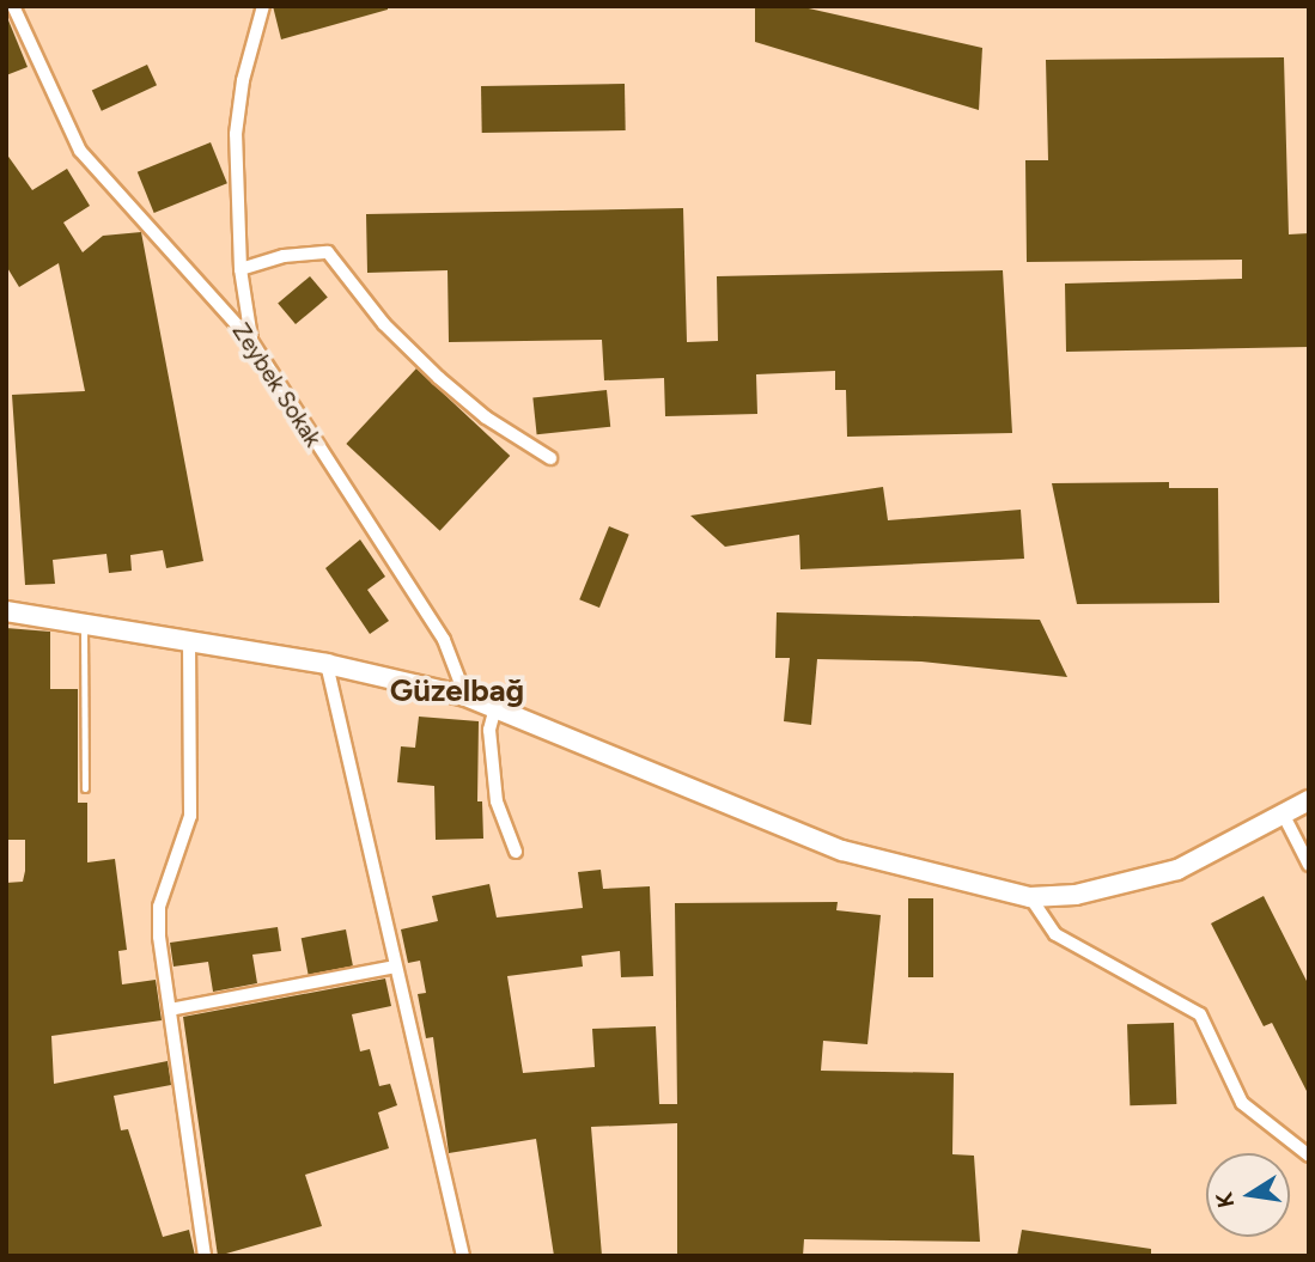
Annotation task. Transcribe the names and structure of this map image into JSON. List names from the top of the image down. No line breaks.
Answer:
{"streets":{"street":["Zeybek Sokak"]},"districts":["Güzelbağ"],"north":"left"}
